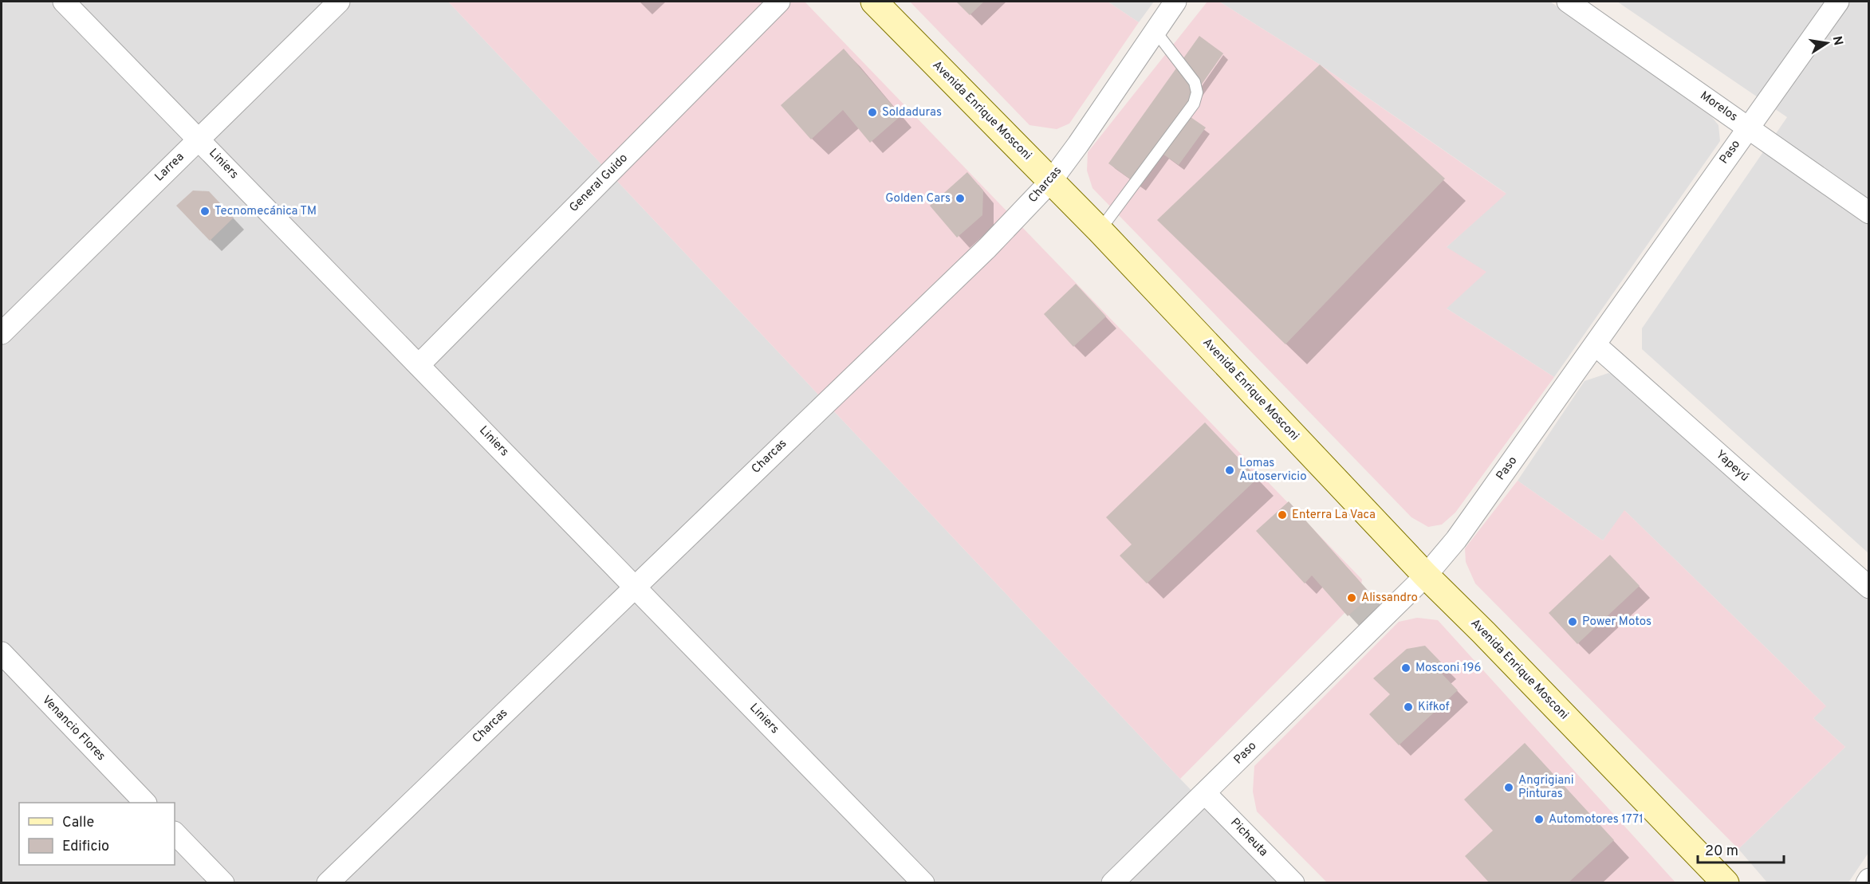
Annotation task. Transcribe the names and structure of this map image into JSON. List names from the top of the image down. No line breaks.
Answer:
{"streets":{"main road":["Avenida Enrique Mosconi"],"street":["Morelos","Paso","Liniers","Larrea","General Guido","Charcas","Yapeyú","Venancio Flores","Picheuta"]},"crossings":[["Morelos","Paso"],["Avenida Enrique Mosconi","Paso"],["Avenida Enrique Mosconi","Charcas"],["Paso","Yapeyú"],["Paso","Picheuta"],["Liniers","Larrea"],["Liniers","General Guido"],["Liniers","Charcas"]],"places":["Soldaduras","Golden Cars","Tecnomecánica TM","Lomas Autoservicio","Enterra La Vaca","Alissandro","Power Motos","Mosconi 196","Kifkof","Angrigiani Pinturas","Automotores 1771"],"legend":["Calle","Edificio"],"scale_bar":"20 m","north":"right"}
